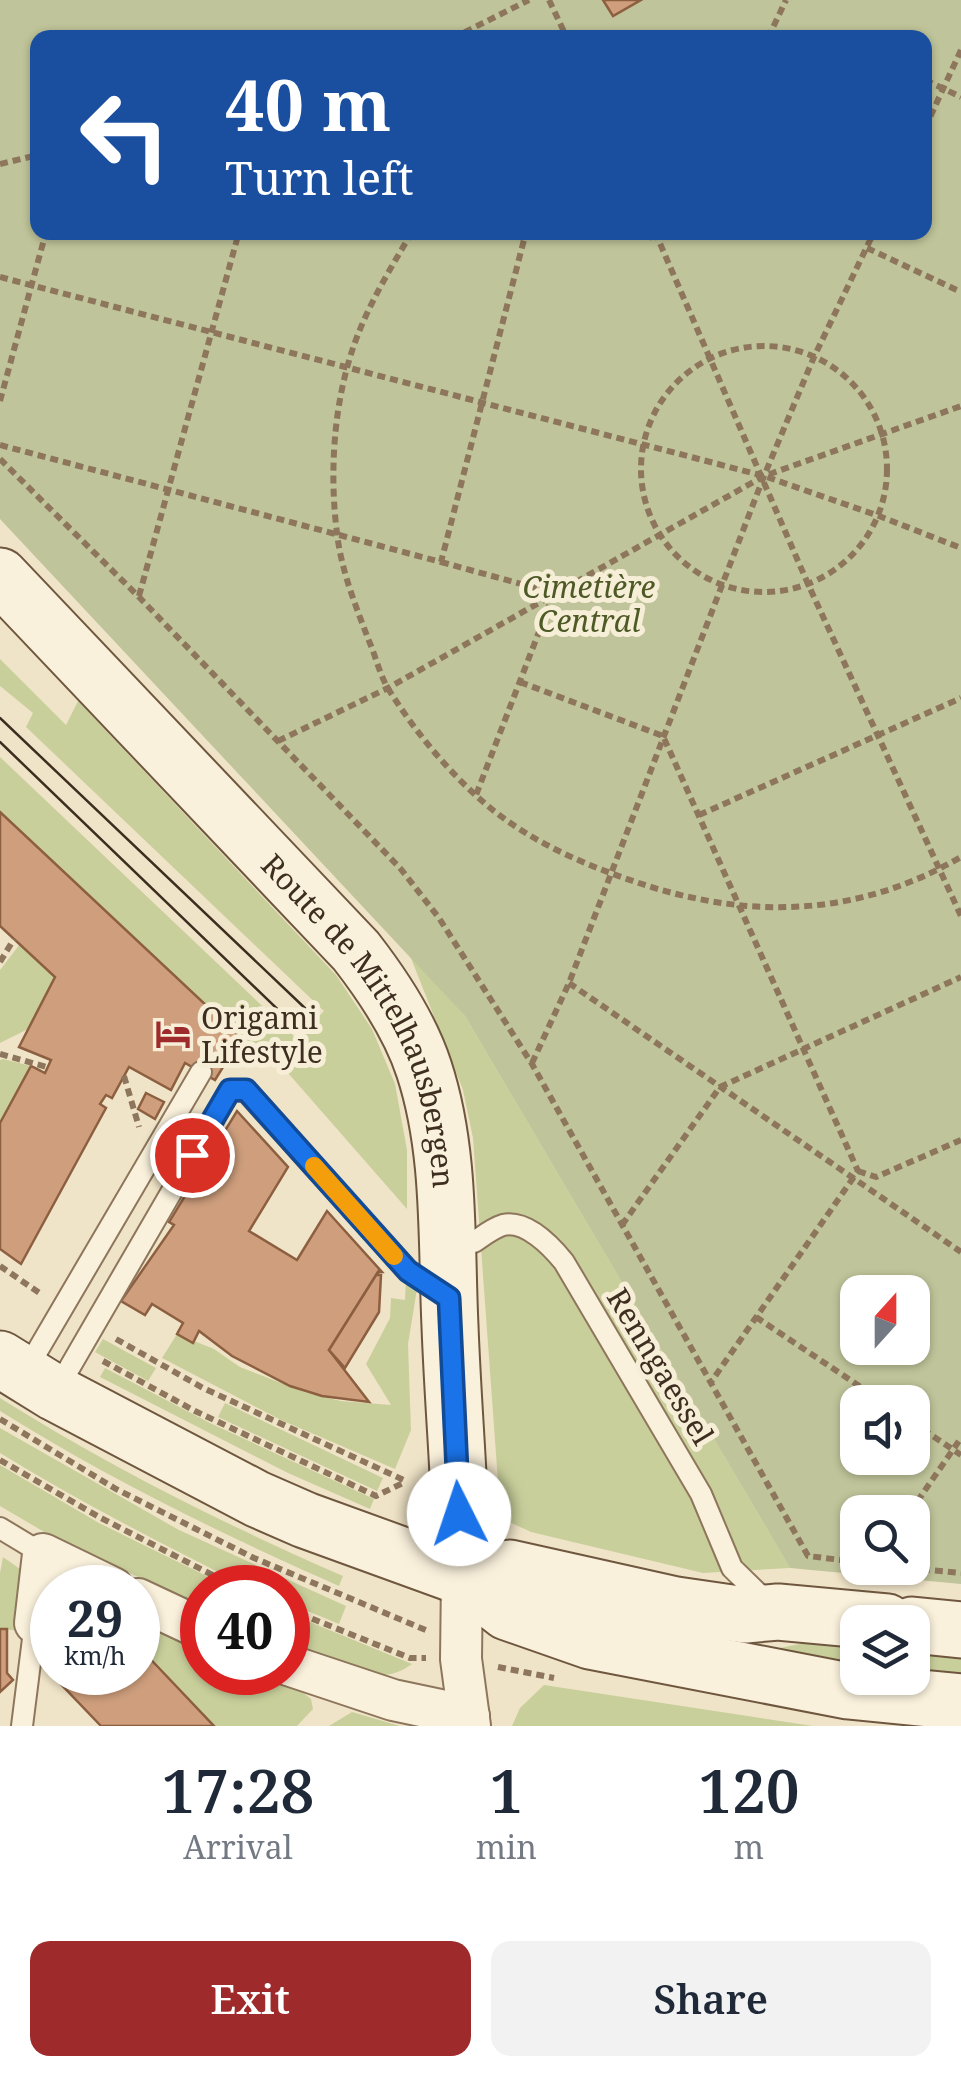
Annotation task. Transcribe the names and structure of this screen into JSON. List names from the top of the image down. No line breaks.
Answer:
{"streets":{"main road":["Route de Mittelhausbergen"],"lane":["Renngaessel"]},"crossings":[["Route de Mittelhausbergen","Renngaessel"]],"parks":["Cimetière Central"],"places":{"hotel":["Origami Lifestyle"]},"north":"top","page":{"turn":["40 m","Turn left"],"speed":"29 km/h","limit":"40","eta":["17:28","Arrival","1","min","120","m"],"buttons":["Exit","Share"]}}
